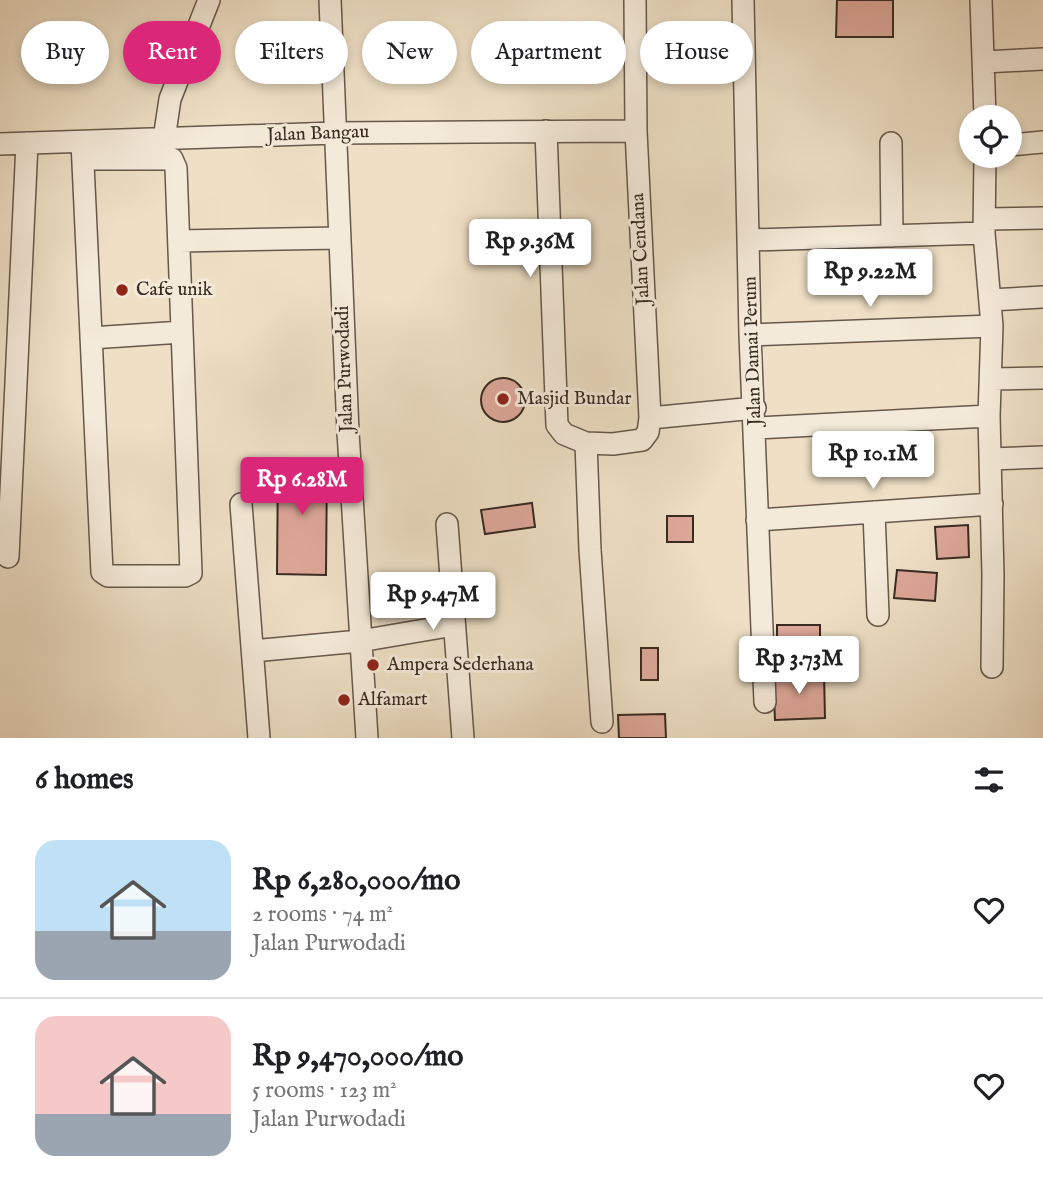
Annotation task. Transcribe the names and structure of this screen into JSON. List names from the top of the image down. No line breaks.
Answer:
{"streets":{"street":["Jalan Bangau","Jalan Cendana","Jalan Damai Perum","Jalan Purwodadi"]},"crossings":[["Jalan Bangau","Jalan Cendana"],["Jalan Bangau","Jalan Purwodadi"]],"places":["Cafe unik","Masjid Bundar","Ampera Sederhana","Alfamart"],"page":{"chip":["Buy","Rent","Filters","New","Apartment","House"],"price":["Rp 9.36M","Rp 9.22M","Rp 10.1M","Rp 6.28M","Rp 9.47M","Rp 3.73M"],"heading":"6 homes","list":[{"name":"Rp 6,280,000/mo","note":"2 rooms · 74 m² · Jalan Purwodadi"},{"name":"Rp 9,470,000/mo","note":"5 rooms · 123 m² · Jalan Purwodadi"}]}}
